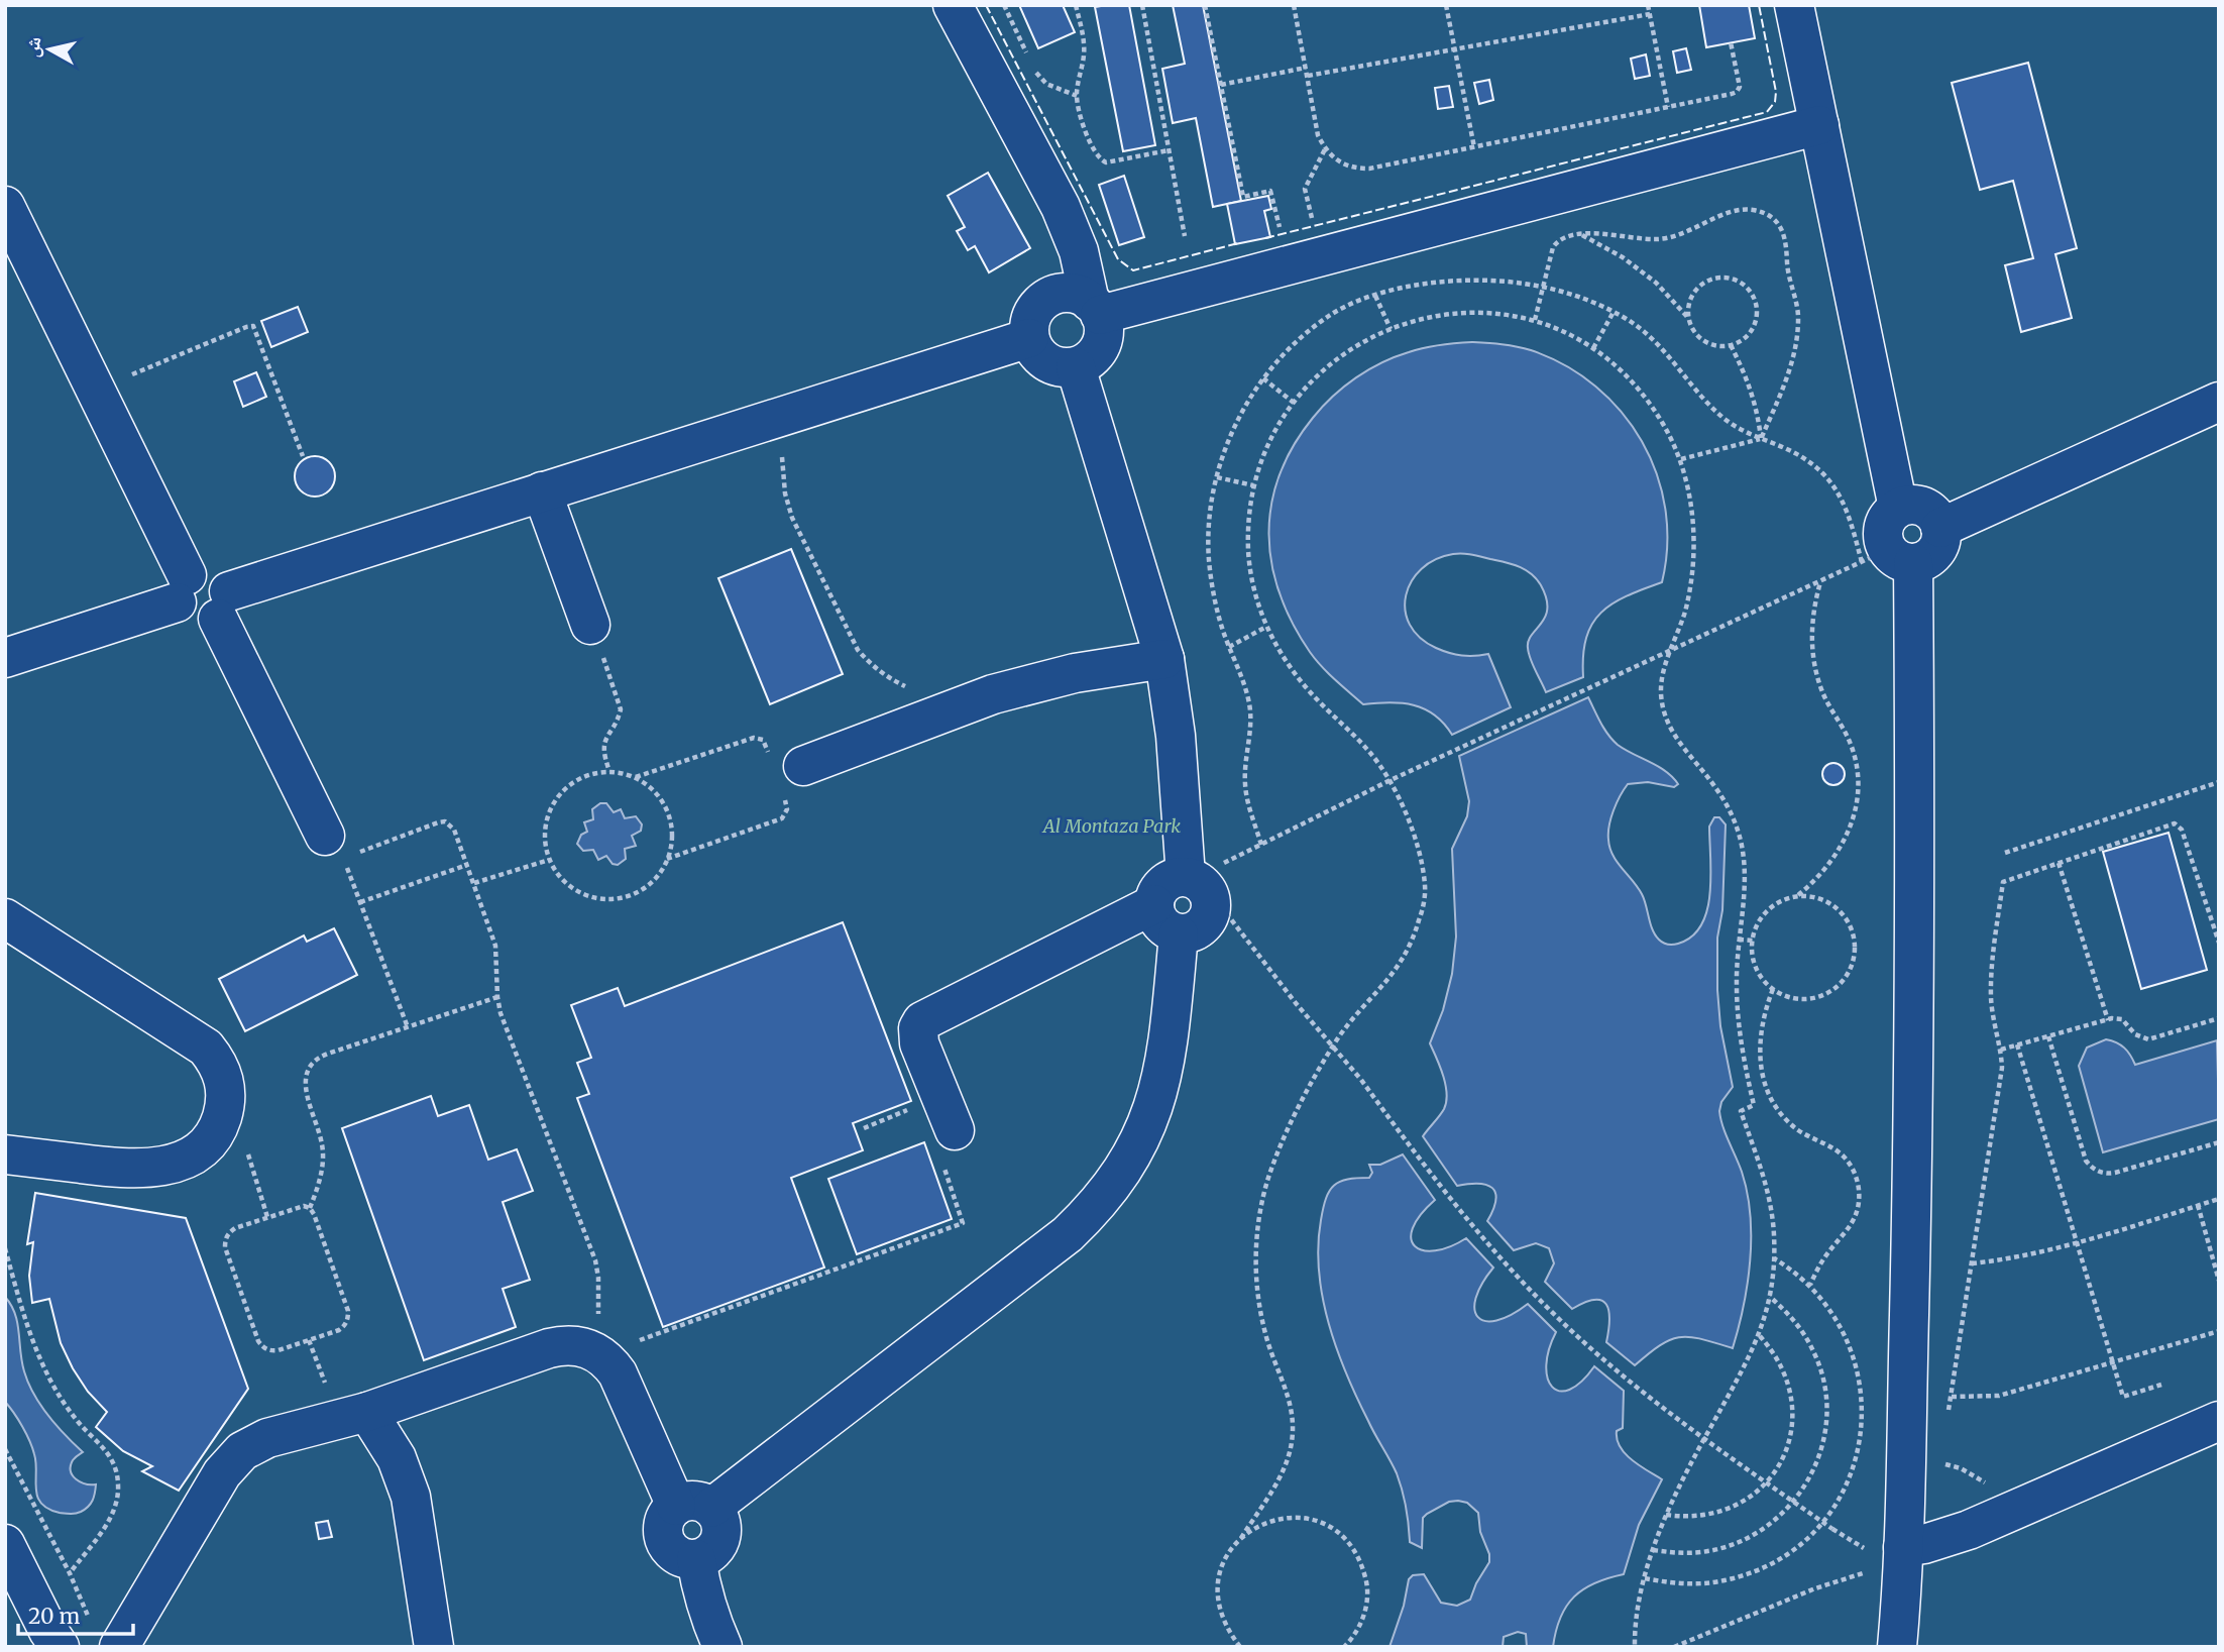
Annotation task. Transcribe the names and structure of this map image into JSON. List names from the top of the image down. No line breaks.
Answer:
{"parks":["Al Montaza Park"],"scale_bar":"20 m","north":"left"}
